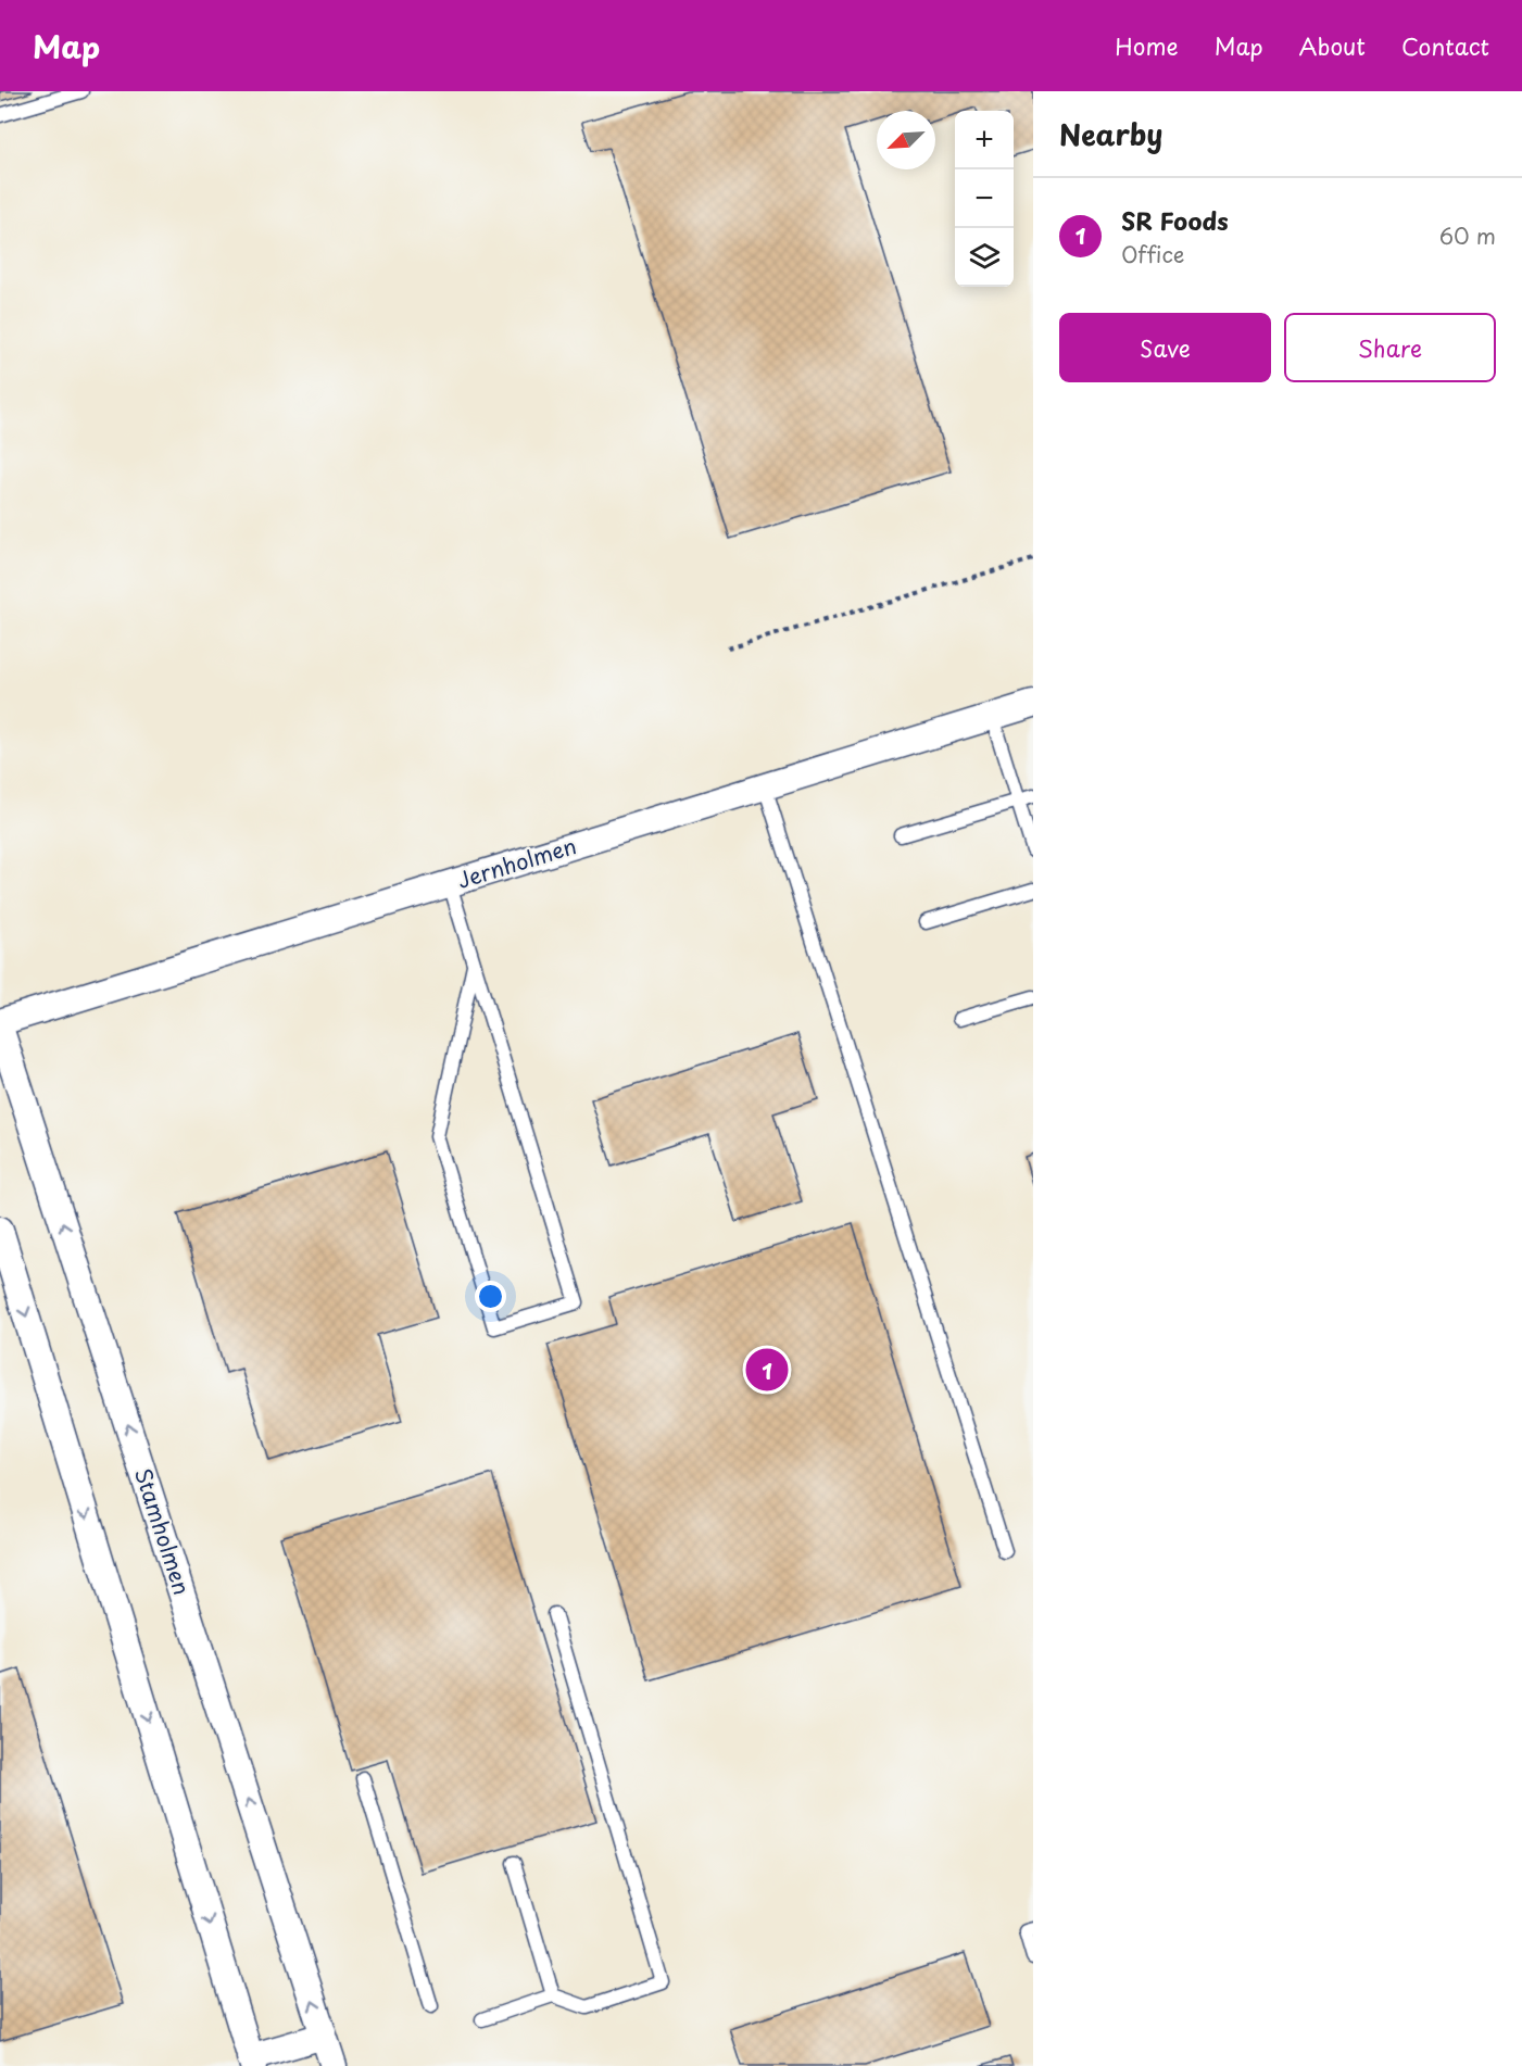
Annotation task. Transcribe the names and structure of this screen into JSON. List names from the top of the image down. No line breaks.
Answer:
{"streets":{"street":["Jernholmen","Stamholmen"]},"crossings":[["Jernholmen","Stamholmen"]],"north":"bottom left","page":{"header":"Map","nav":["Home","Map","About","Contact"],"heading":"Nearby","map_buttons":["+","−"],"list":[{"mark":"1","name":"SR Foods","note":"Office","value":"60 m"}],"buttons":["Save","Share"],"pins":"1"}}
